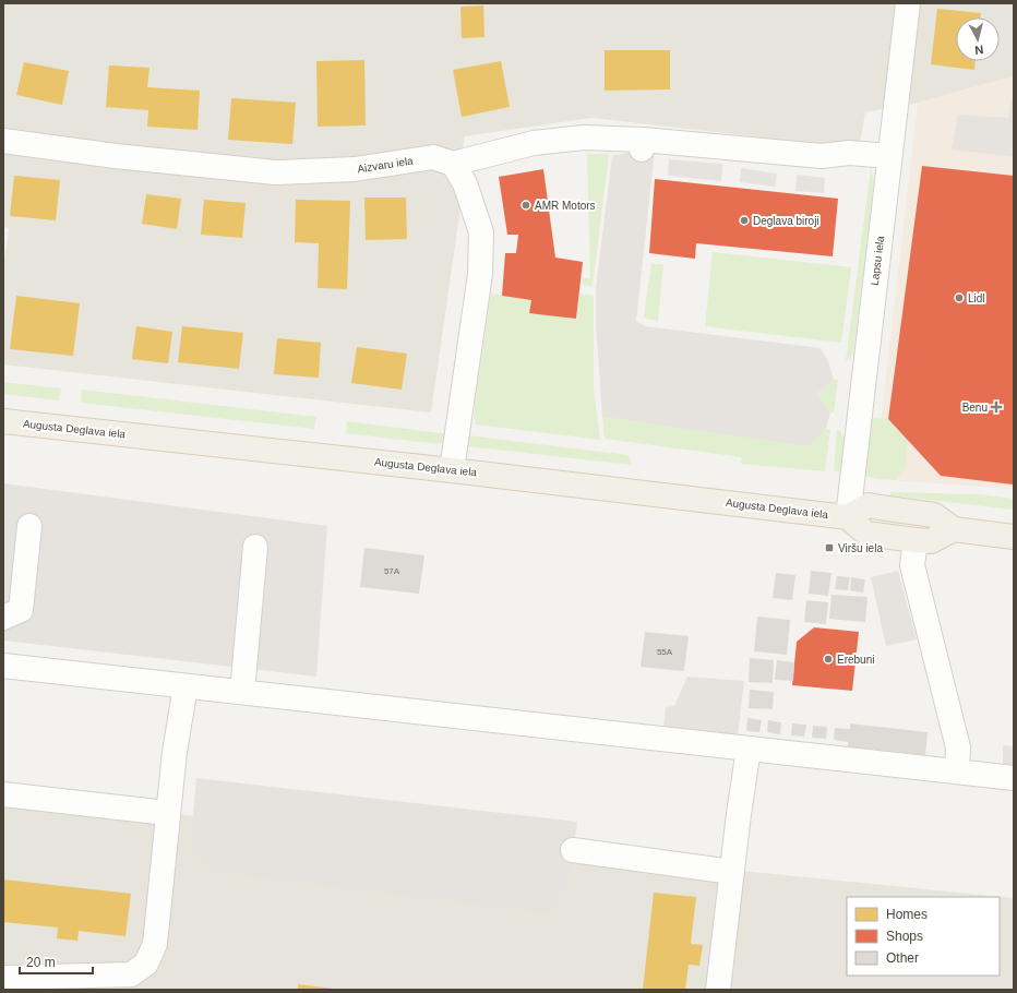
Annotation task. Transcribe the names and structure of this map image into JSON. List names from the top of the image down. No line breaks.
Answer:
{"streets":{"main road":["Augusta Deglava iela"],"street":["Aizvaru iela","Lapsu iela"]},"crossings":[["Lapsu iela","Augusta Deglava iela"]],"places":{"other":["AMR Motors","Deglava biroji","Lidl","Erebuni"],"health":["Benu"],"transit":["Viršu iela"]},"house_numbers":["57A","55A"],"legend":["Homes","Shops","Other"],"scale_bar":"20 m","north":"bottom"}
